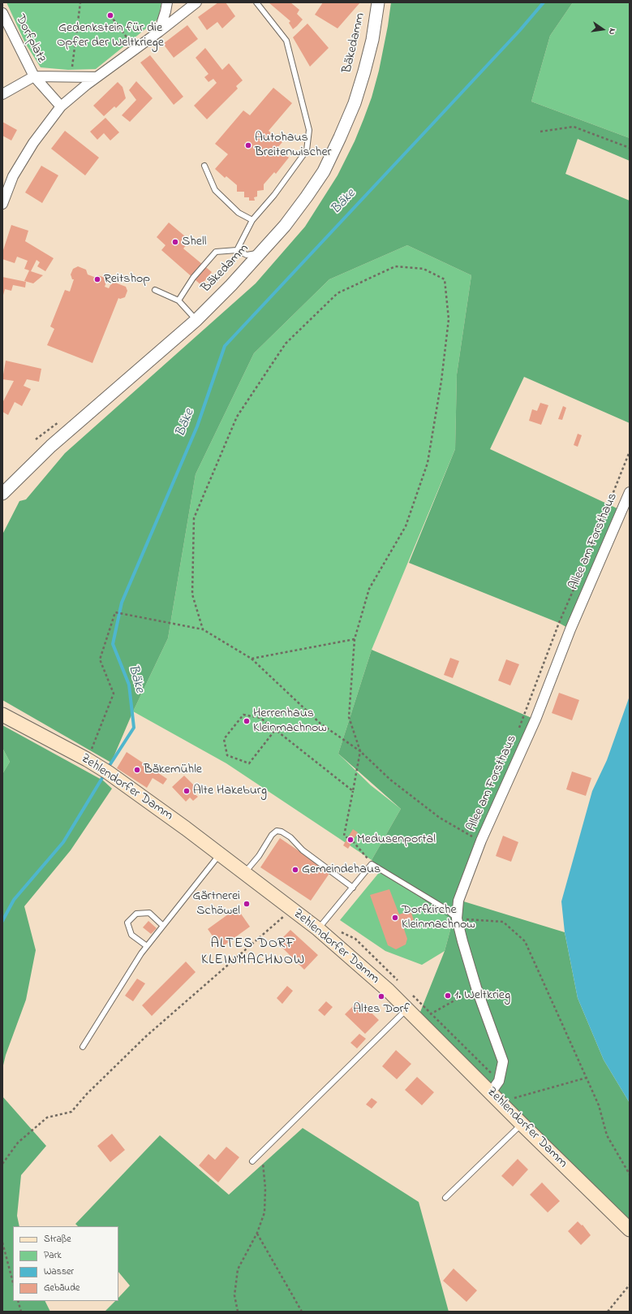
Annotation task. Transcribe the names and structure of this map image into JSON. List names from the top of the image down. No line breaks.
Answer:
{"streets":{"main road":["Zehlendorfer Damm"],"street":["Dorfplatz","Bäkedamm","Allee am Forsthaus"]},"crossings":[["Allee am Forsthaus","Zehlendorfer Damm"]],"districts":["ALTES DORF KLEINMACHNOW"],"water":["Bäke"],"places":["Gedenkstein für die Opfer der Weltkriege","Autohaus Breitenwischer","Shell","Reitshop","Herrenhaus Kleinmachnow","Bäkemühle","Alte Hakeburg","Medusenportal","Gemeindehaus","Gärtnerei Schöwel","Dorfkirche Kleinmachnow","1. Weltkrieg","Altes Dorf"],"legend":["Straße","Park","Wasser","Gebäude"],"north":"right"}
